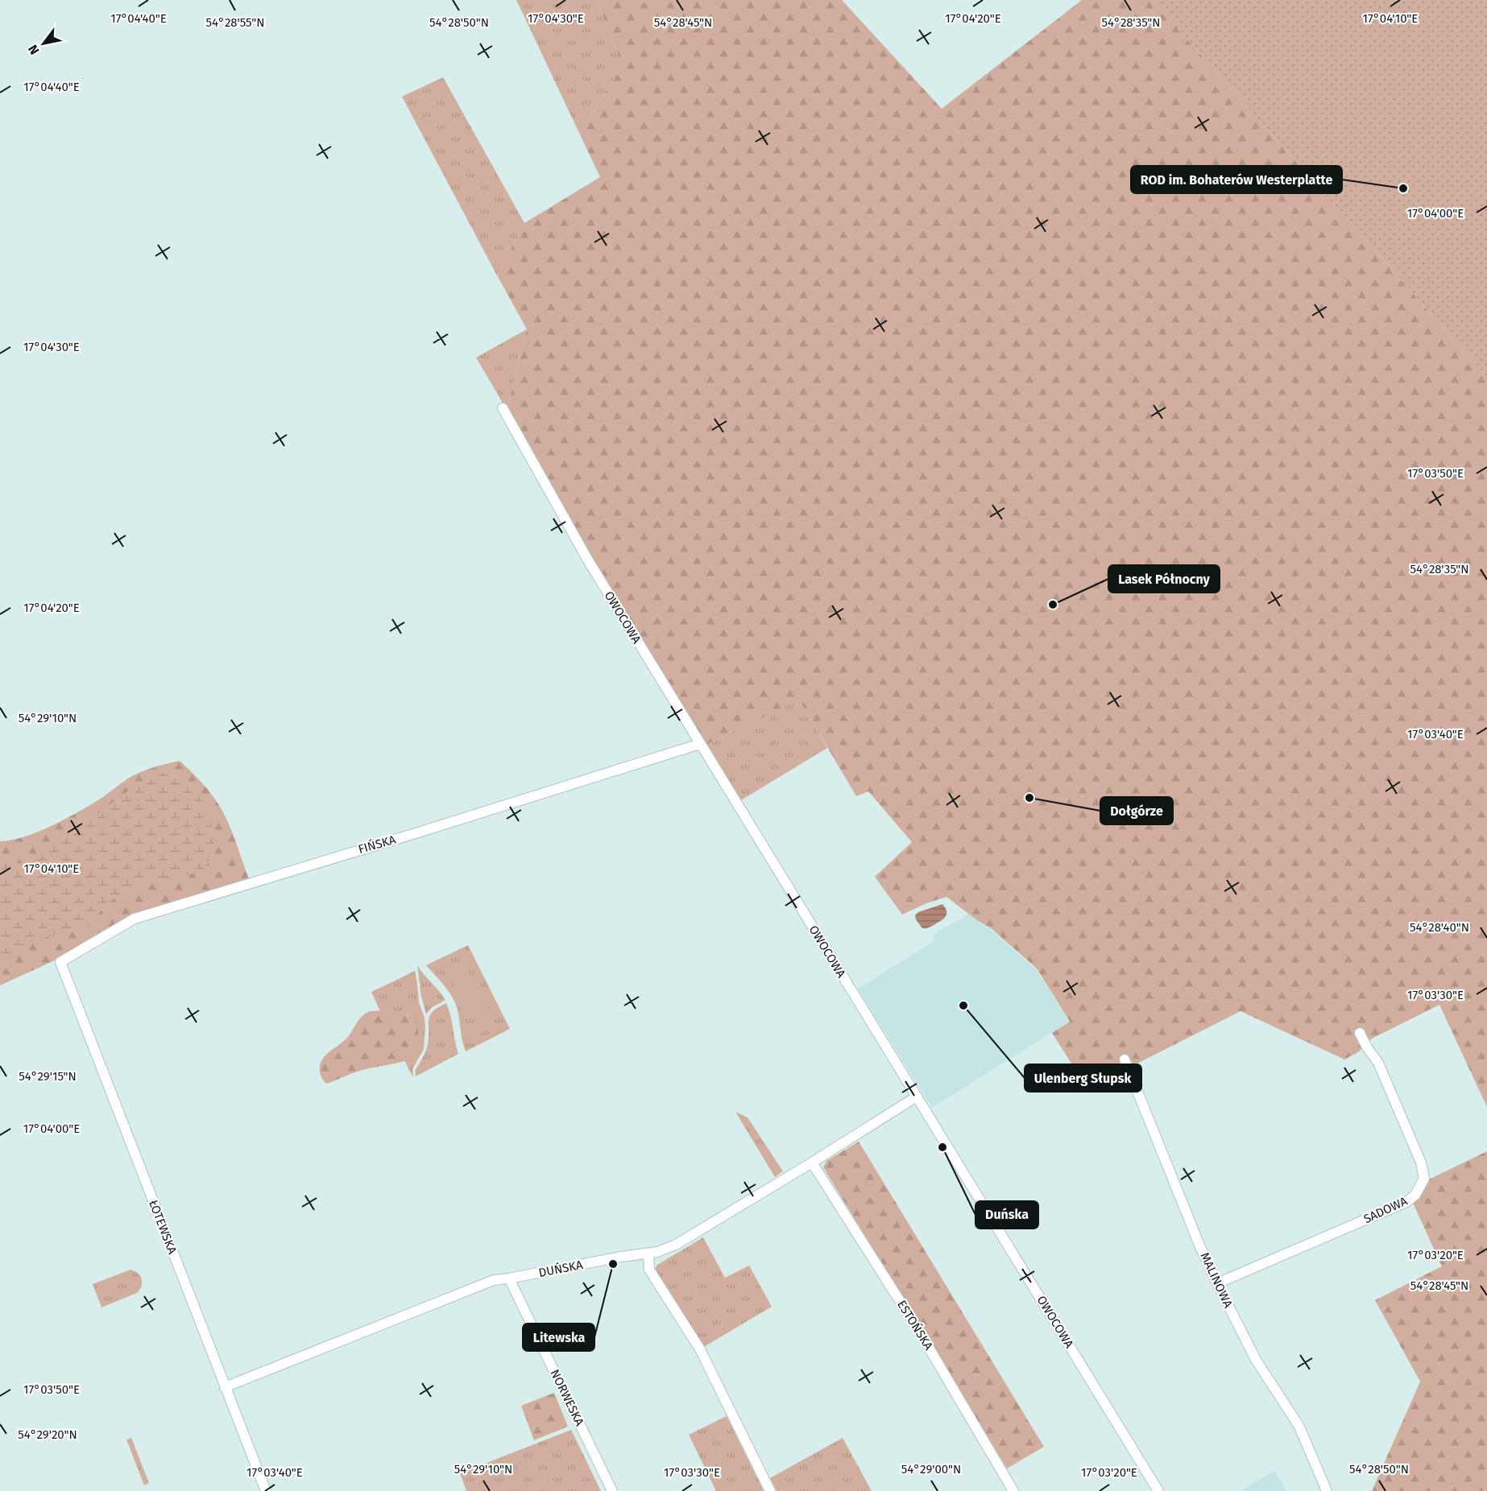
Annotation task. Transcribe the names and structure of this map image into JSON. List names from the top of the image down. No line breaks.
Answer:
{"streets":{"street":["OWOCOWA","FIŃSKA","SADOWA","ŁOTEWSKA","DUŃSKA","MALINOWA","ESTOŃSKA","NORWESKA"]},"crossings":[["OWOCOWA","FIŃSKA"],["OWOCOWA","DUŃSKA"],["FIŃSKA","ŁOTEWSKA"],["SADOWA","MALINOWA"],["ŁOTEWSKA","DUŃSKA"],["DUŃSKA","ESTOŃSKA"],["DUŃSKA","NORWESKA"]],"places":["ROD im. Bohaterów Westerplatte","Lasek Północny","Dołgórze","Ulenberg Słupsk","Duńska","Litewska"],"north":"bottom left","coordinates":["17°04'10\"E","17°04'40\"E","17°04'30\"E","17°04'20\"E","54°28'55\"N","54°28'50\"N","54°28'45\"N","54°28'35\"N","17°04'00\"E","17°03'50\"E","54°29'10\"N","17°03'40\"E","54°28'40\"N","17°03'30\"E","54°29'15\"N","17°03'20\"E","54°29'20\"N","54°29'00\"N"]}
